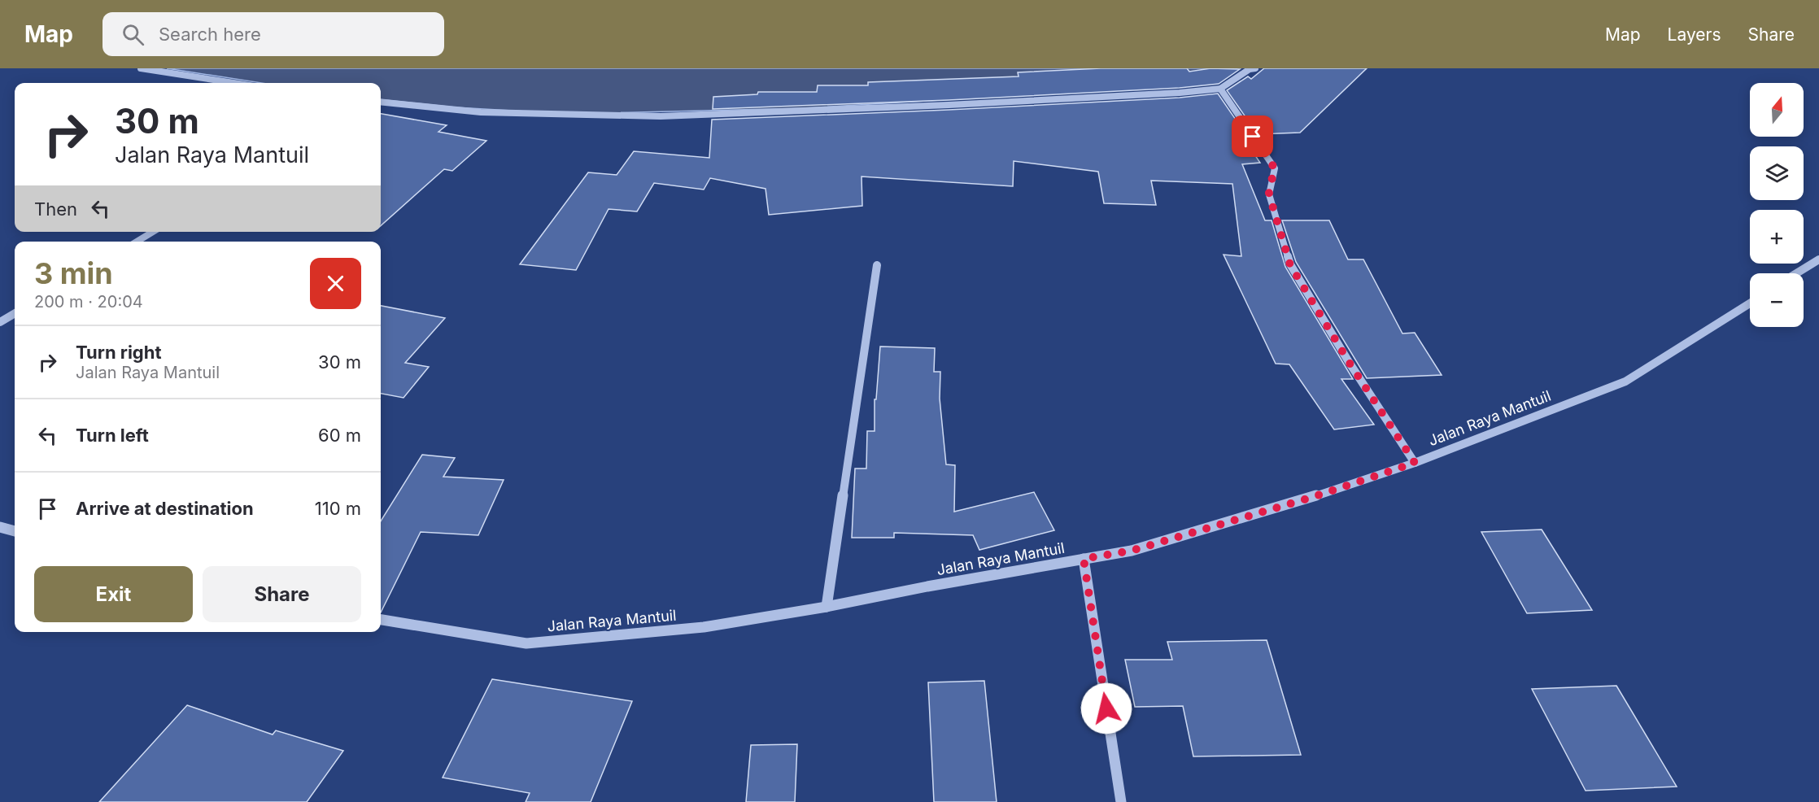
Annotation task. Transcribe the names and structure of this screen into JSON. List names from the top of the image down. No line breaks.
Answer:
{"streets":{"street":["Jalan Raya Mantuil"]},"north":"top","page":{"header":"Map","search":"Search here","nav":["Map","Layers","Share"],"map_buttons":["+","−"],"turn":["30 m","Jalan Raya Mantuil"],"then":"Then","heading":["3 min","200 m · 20:04"],"list":[{"name":"Turn right","note":"Jalan Raya Mantuil","value":"30 m"},{"name":"Turn left","value":"60 m"},{"name":"Arrive at destination","value":"110 m"}],"buttons":["Exit","Share"]}}
